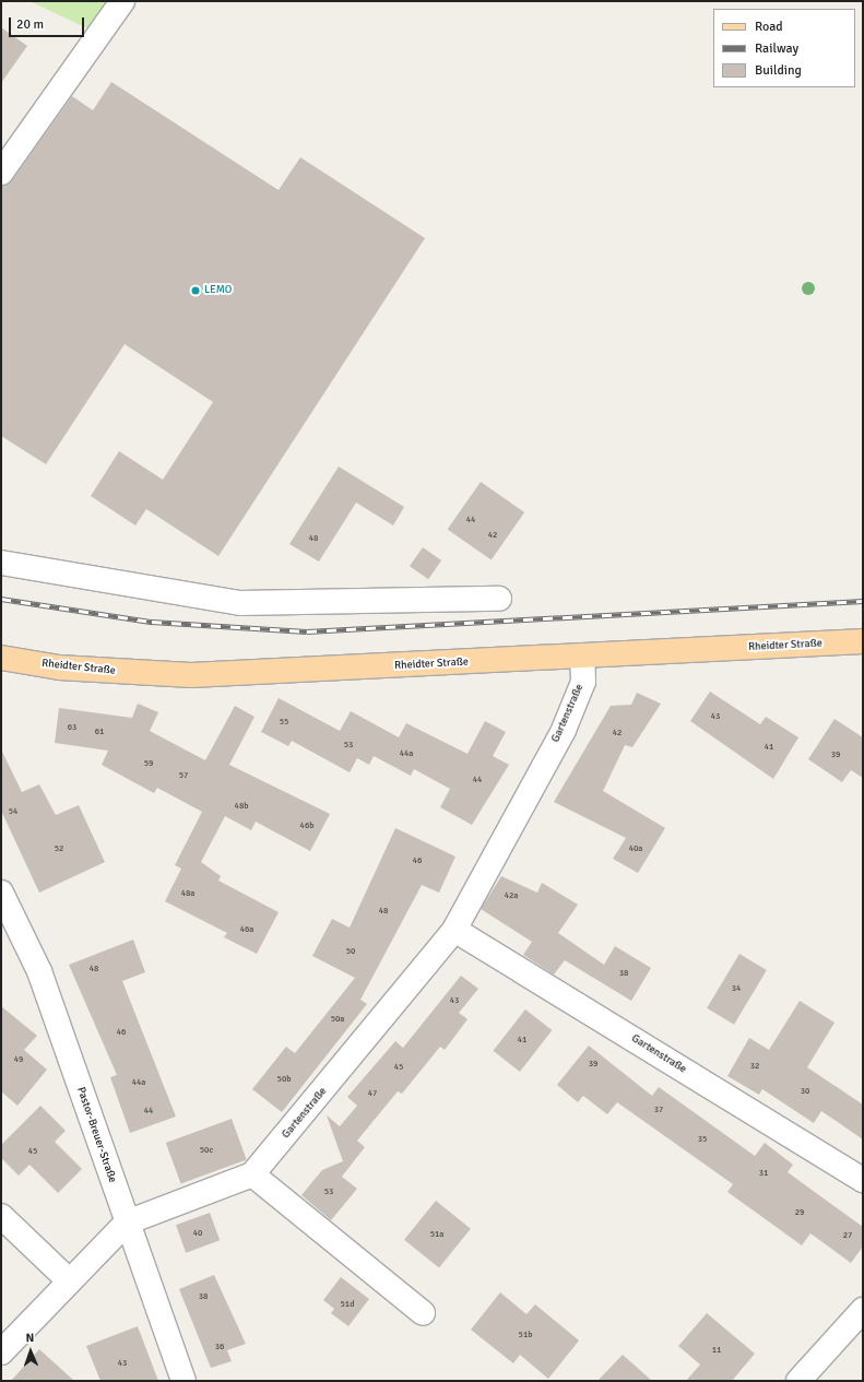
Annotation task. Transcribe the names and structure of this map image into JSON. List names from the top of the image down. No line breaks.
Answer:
{"streets":{"main road":["Rheidter Straße"],"street":["Gartenstraße","Pastor-Breuer-Straße"]},"crossings":[["Rheidter Straße","Gartenstraße"],["Gartenstraße","Pastor-Breuer-Straße"]],"places":["LEMO"],"house_numbers":["44","42","48","43","55","63","61","42","53","41","44a","39","59","57","44","48b","54","46b","52","40a","46","48a","42a","48","46a","50","48","38","34","43","50a","46","41","49","39","32","45","50b","44a","30","47","37","44","35","50c","45","31","53","29","40","51a","27","38","51d","51b","36","11","43"],"legend":["Road","Railway","Building"],"scale_bar":"20 m","north":"top"}
